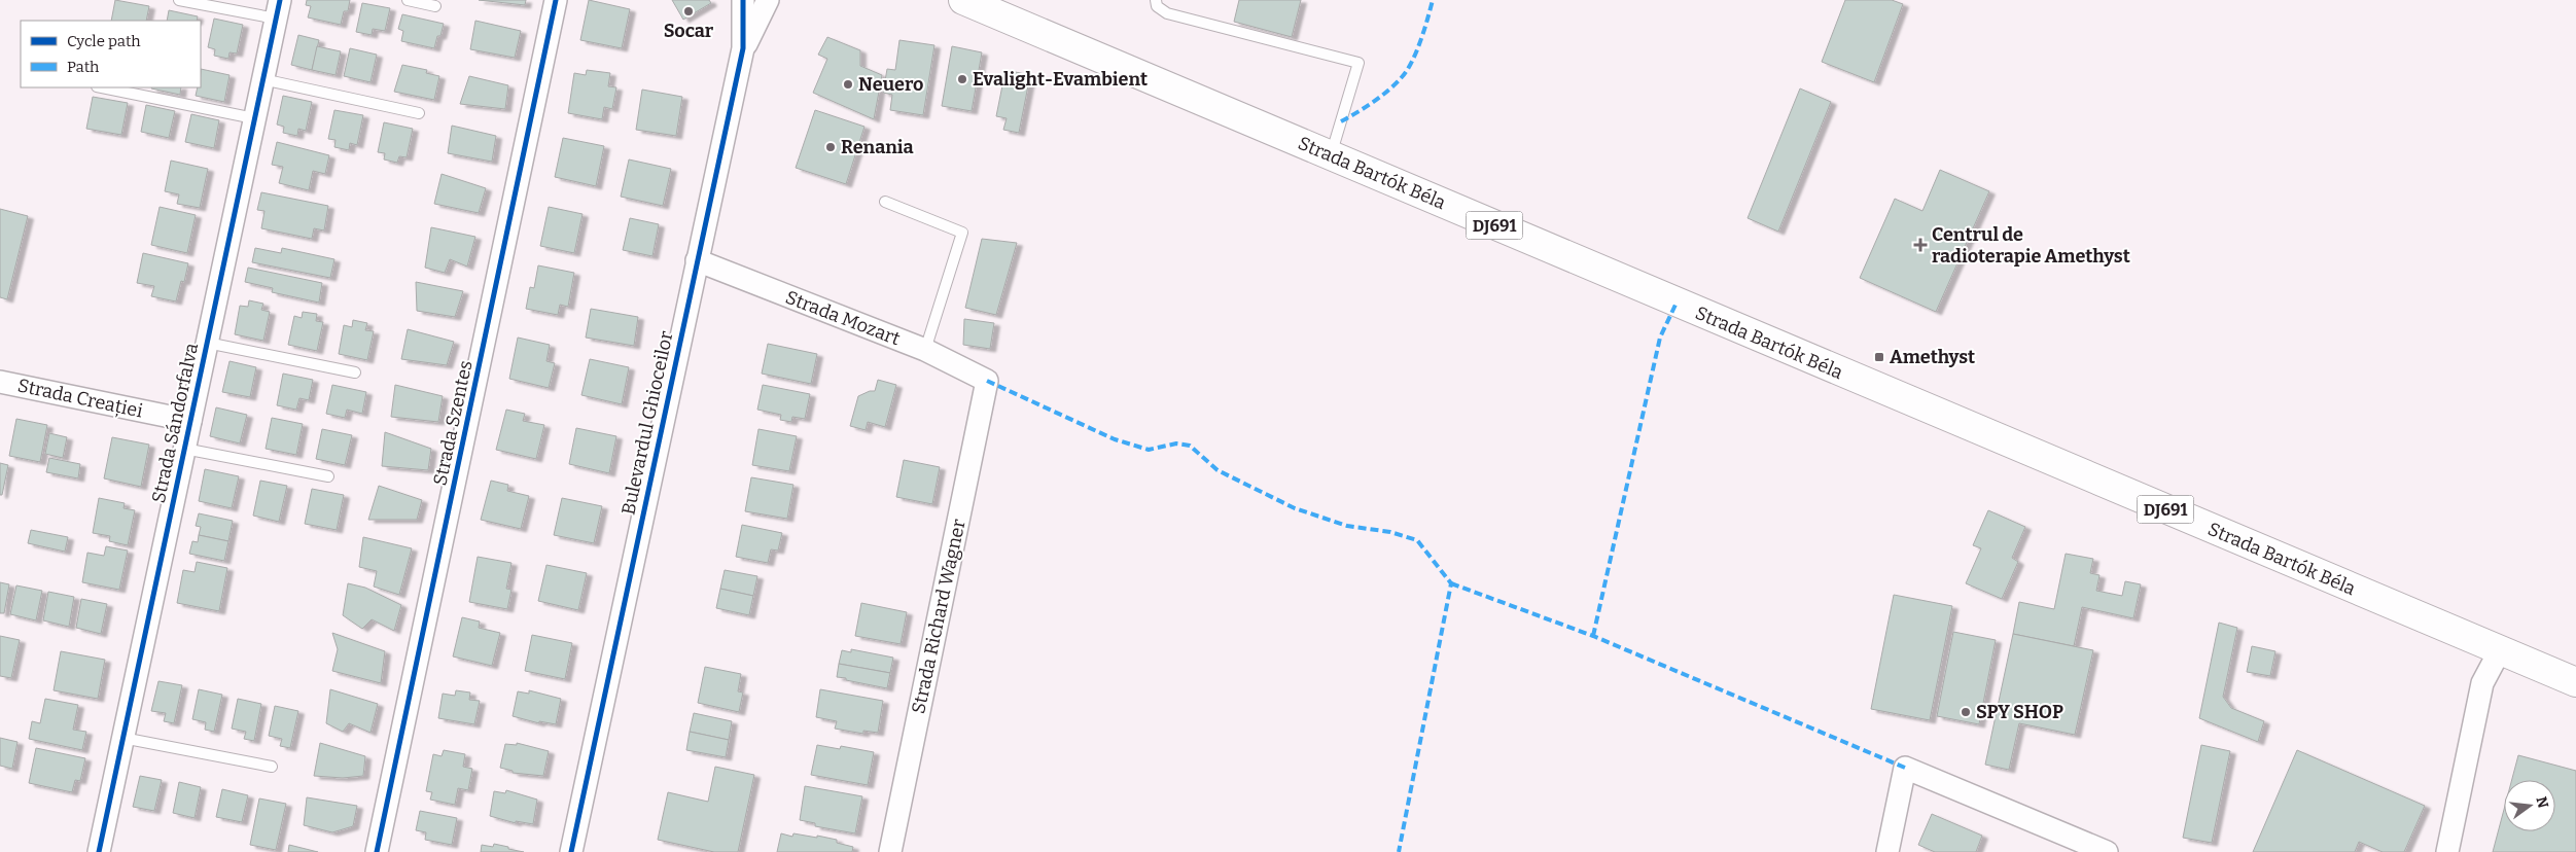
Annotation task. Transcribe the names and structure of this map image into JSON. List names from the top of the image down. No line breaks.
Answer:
{"streets":{"main road":["Strada Bartók Béla","DJ691"],"street":["Strada Mozart","Strada Creației","Strada Sándorfalva","Strada Szentes","Bulevardul Ghioceilor","Strada Richard Wagner"]},"crossings":[["Strada Mozart","Bulevardul Ghioceilor"],["Strada Mozart","Strada Richard Wagner"],["Strada Creației","Strada Sándorfalva"]],"places":{"other":["Socar","Evalight-Evambient","Neuero","Renania","SPY SHOP"],"health":["Centrul de radioterapie Amethyst"],"transit":["Amethyst"]},"legend":["Cycle path","Path"],"north":"right"}
